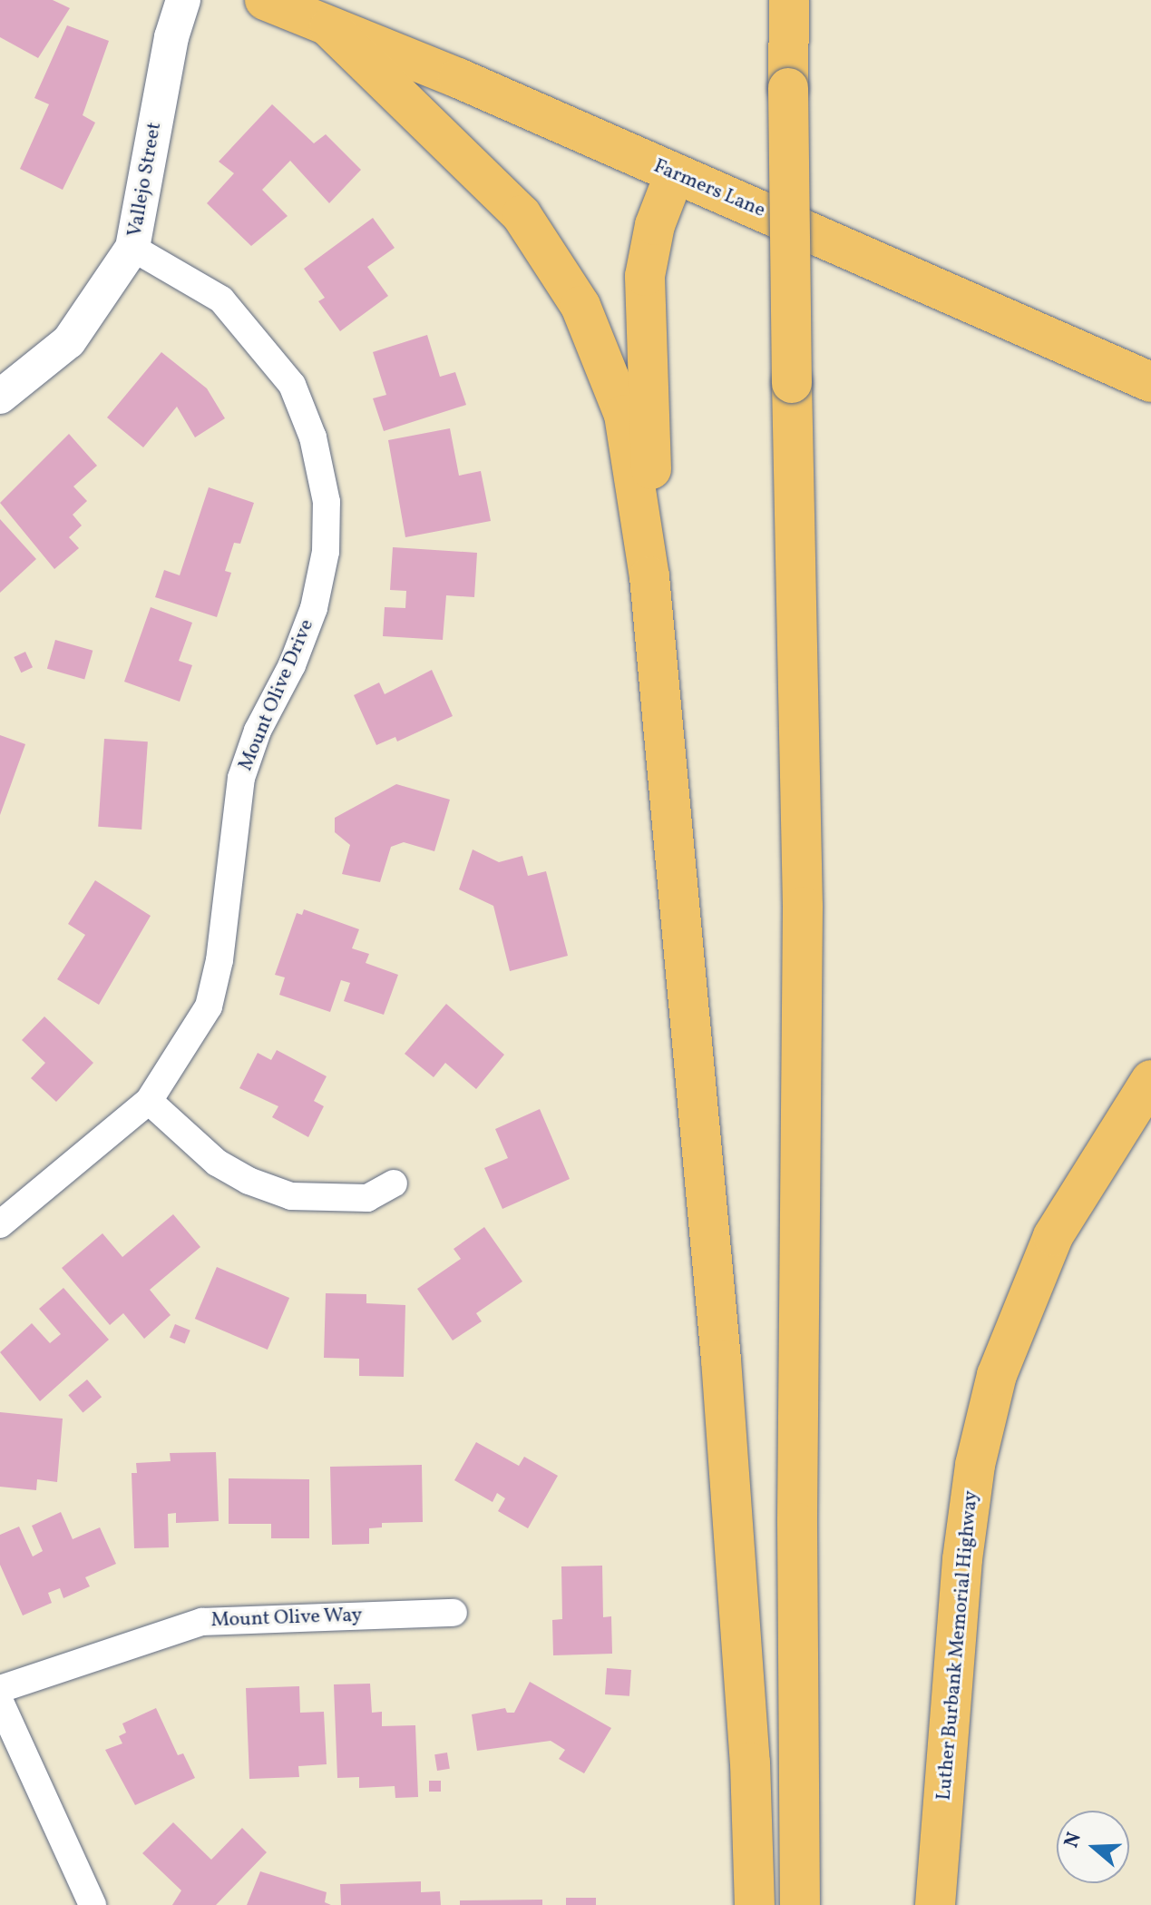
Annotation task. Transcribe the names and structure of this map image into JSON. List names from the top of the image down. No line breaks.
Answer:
{"streets":{"main road":["Farmers Lane","Luther Burbank Memorial Highway"],"street":["Vallejo Street","Mount Olive Drive","Mount Olive Way"]},"crossings":[["Vallejo Street","Mount Olive Drive"]],"north":"left"}
